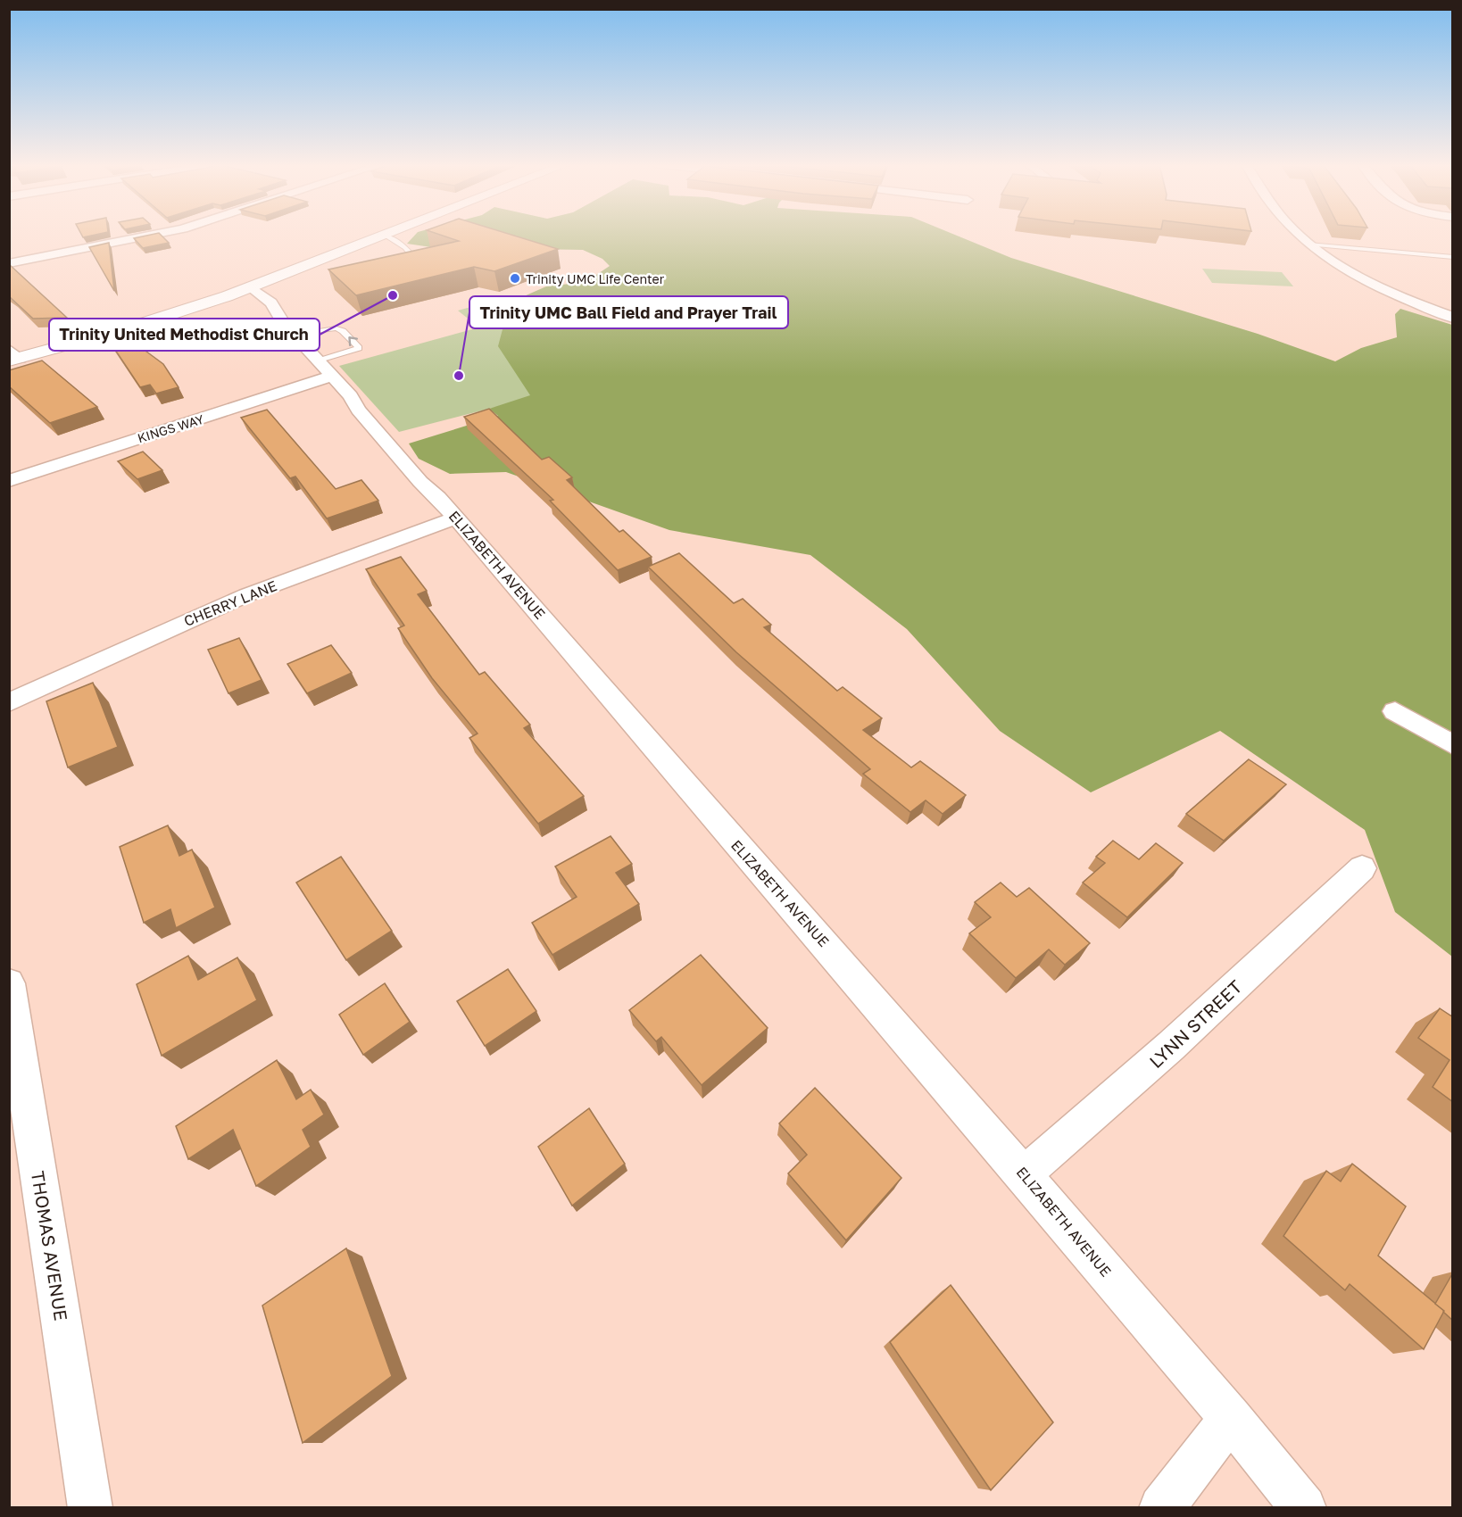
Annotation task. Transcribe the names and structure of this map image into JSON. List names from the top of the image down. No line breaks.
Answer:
{"streets":{"street":["KINGS WAY","ELIZABETH AVENUE","CHERRY LANE","LYNN STREET","THOMAS AVENUE"]},"crossings":[["KINGS WAY","ELIZABETH AVENUE"],["ELIZABETH AVENUE","CHERRY LANE"],["ELIZABETH AVENUE","LYNN STREET"]],"places":["Trinity UMC Life Center","Trinity United Methodist Church","Trinity UMC Ball Field and Prayer Trail"]}
